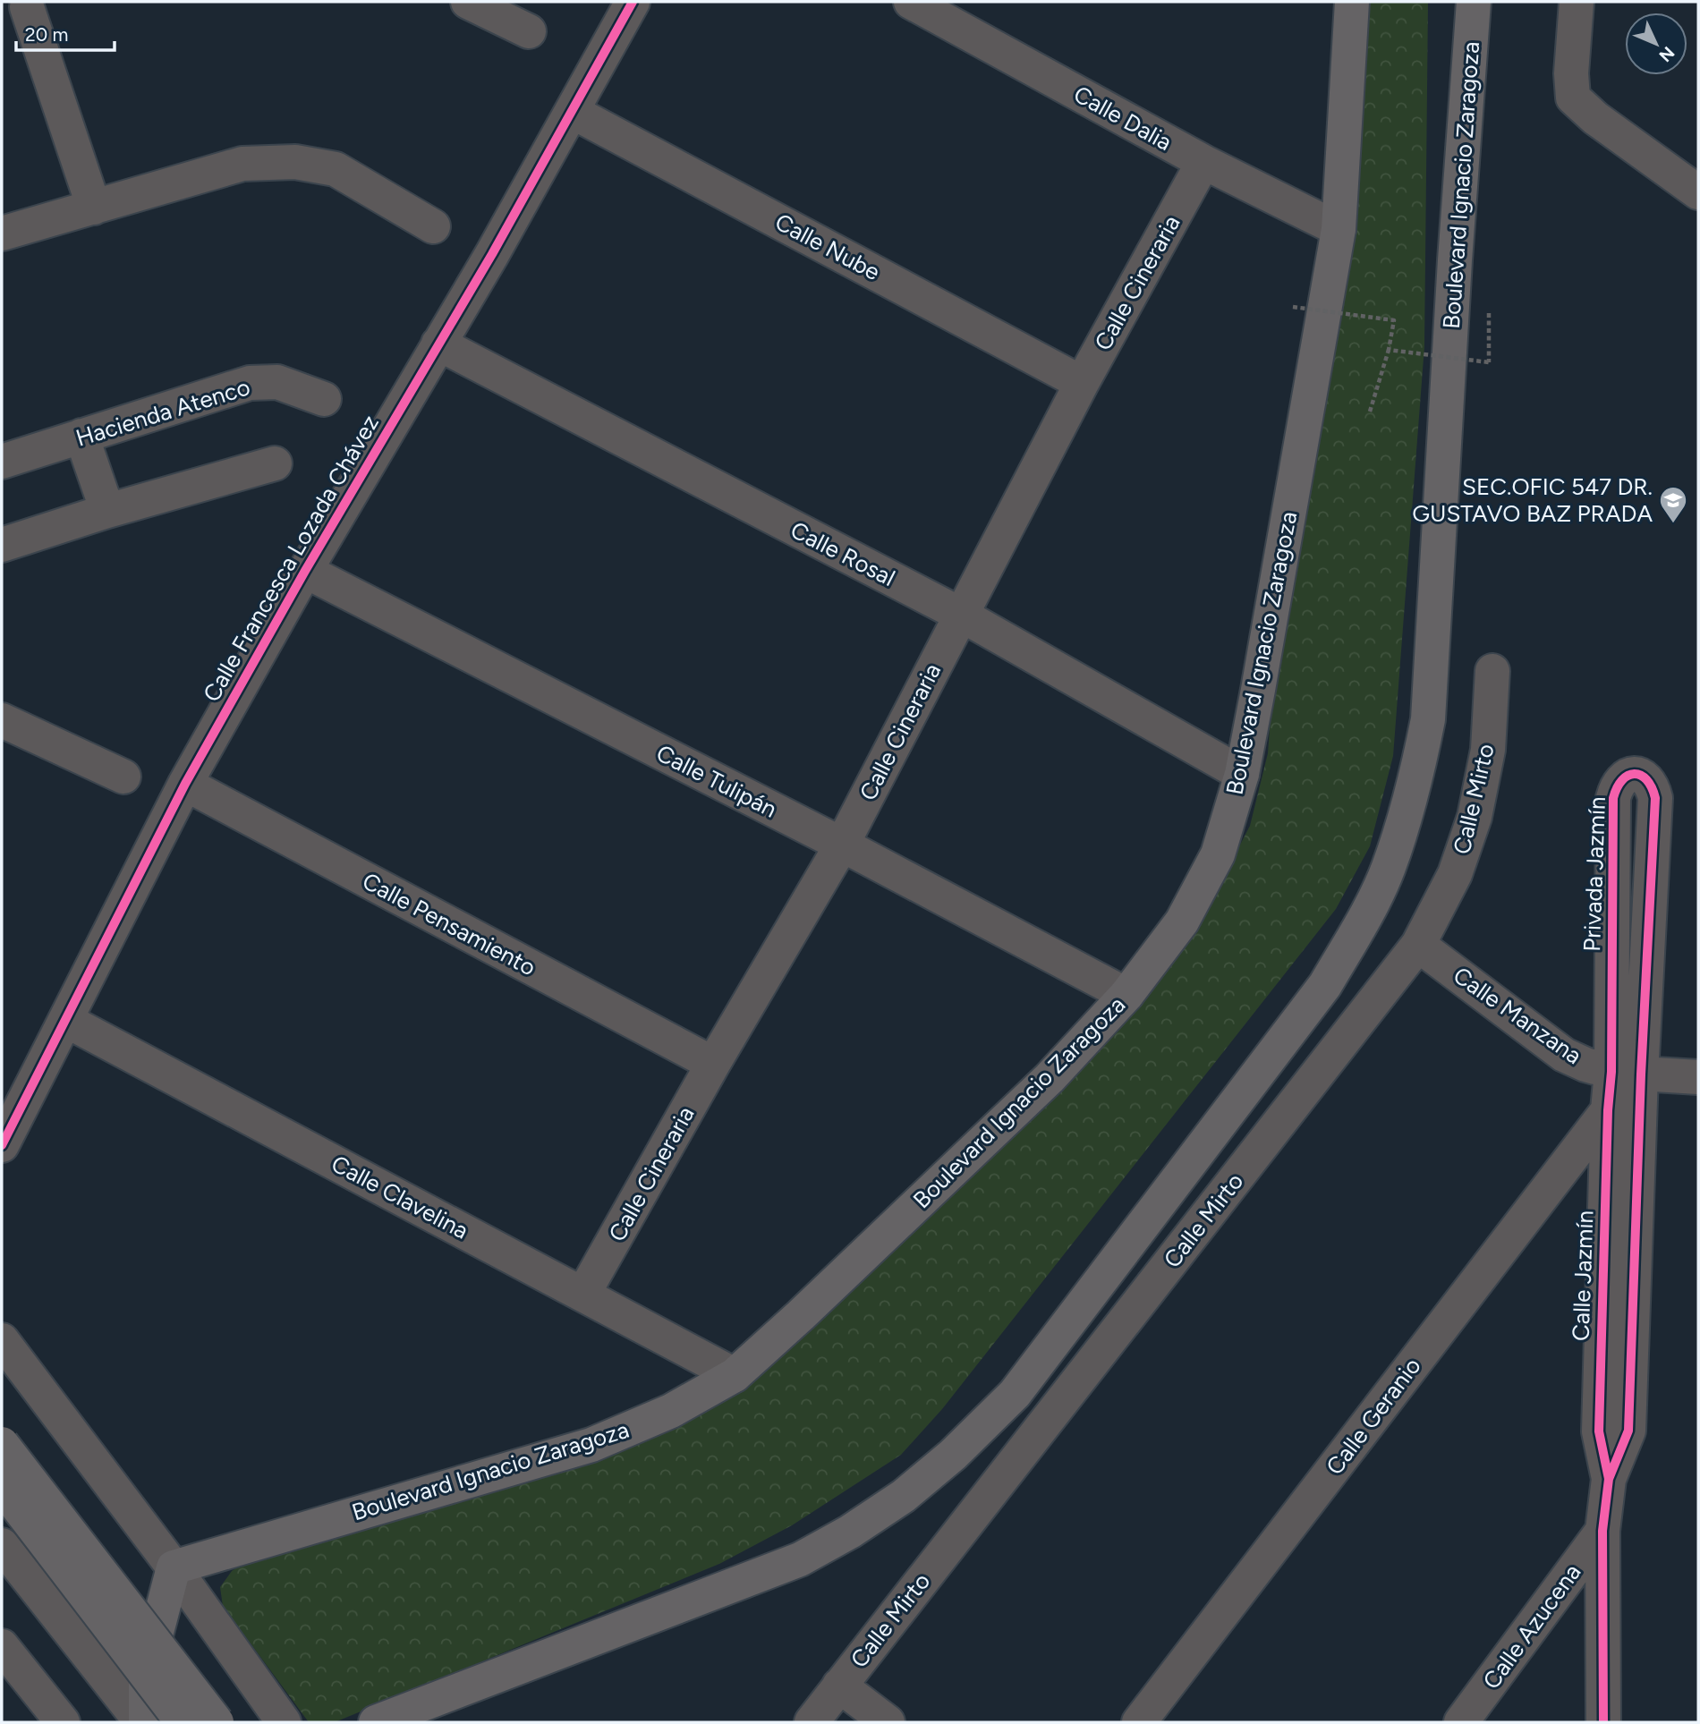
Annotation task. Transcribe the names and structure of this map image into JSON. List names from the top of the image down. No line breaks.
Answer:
{"streets":{"main road":["Boulevard Ignacio Zaragoza"],"street":["Calle Dalia","Calle Nube","Calle Cineraria","Hacienda Atenco","Calle Rosal","Calle Francesca Lozada Chávez","Calle Tulipán","Calle Mirto","Privada Jazmín","Calle Pensamiento","Calle Manzana","Calle Clavelina","Calle Jazmín","Calle Geranio","Calle Azucena"]},"crossings":[["Calle Dalia","Boulevard Ignacio Zaragoza"],["Calle Dalia","Calle Cineraria"],["Boulevard Ignacio Zaragoza","Calle Rosal"],["Boulevard Ignacio Zaragoza","Calle Tulipán"],["Boulevard Ignacio Zaragoza","Calle Clavelina"],["Calle Nube","Calle Cineraria"],["Calle Nube","Calle Francesca Lozada Chávez"],["Calle Cineraria","Calle Rosal"],["Calle Cineraria","Calle Tulipán"],["Calle Cineraria","Calle Pensamiento"],["Calle Cineraria","Calle Clavelina"],["Calle Rosal","Calle Francesca Lozada Chávez"],["Calle Francesca Lozada Chávez","Calle Tulipán"],["Calle Francesca Lozada Chávez","Calle Pensamiento"],["Calle Francesca Lozada Chávez","Calle Clavelina"],["Calle Mirto","Calle Manzana"],["Privada Jazmín","Calle Manzana"],["Privada Jazmín","Calle Jazmín"],["Calle Manzana","Calle Jazmín"],["Calle Jazmín","Calle Geranio"],["Calle Jazmín","Calle Azucena"]],"places":{"school or university":["SEC.OFIC 547 DR. GUSTAVO BAZ PRADA"]},"scale_bar":"20 m","north":"bottom right"}
